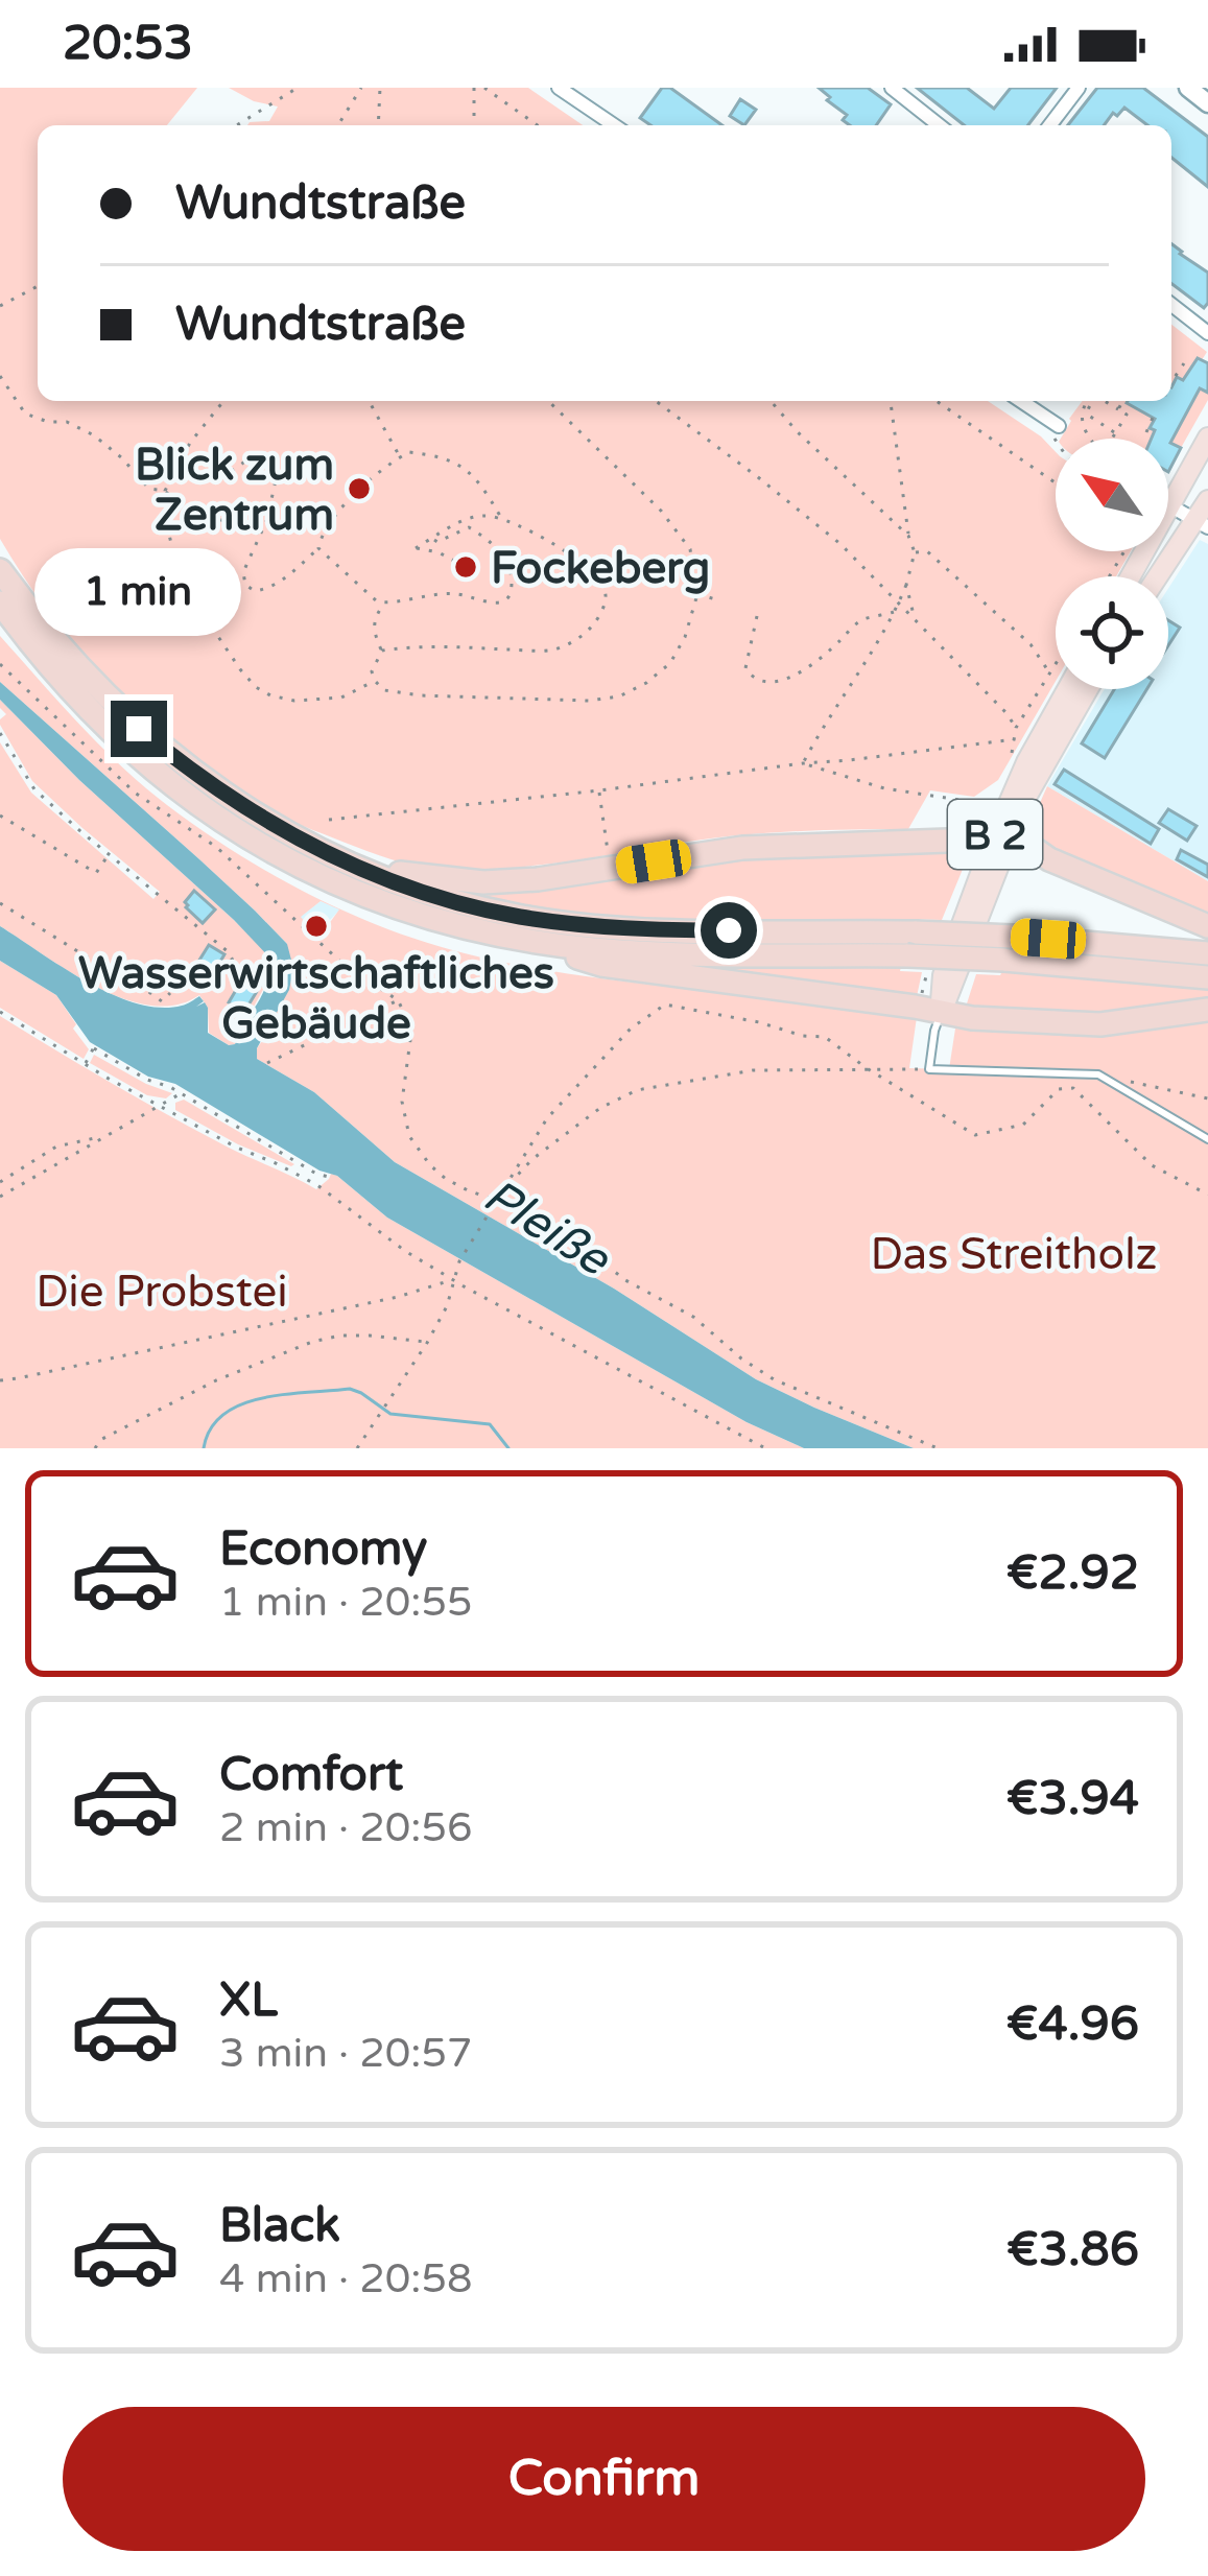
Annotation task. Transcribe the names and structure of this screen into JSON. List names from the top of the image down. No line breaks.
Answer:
{"streets":{"highway":["B 2"]},"water":["Pleiße"],"parks":["Das Streitholz","Die Probstei"],"places":["Blick zum Zentrum","Fockeberg","Wasserwirtschaftliches Gebäude"],"north":"top left","page":{"status":"20:53","banner":["Wundtstraße","Wundtstraße"],"bubble":"1 min","list":[{"name":"Economy","note":"1 min · 20:55","value":"€2.92"},{"name":"Comfort","note":"2 min · 20:56","value":"€3.94"},{"name":"XL","note":"3 min · 20:57","value":"€4.96"},{"name":"Black","note":"4 min · 20:58","value":"€3.86"}],"buttons":"Confirm"}}
